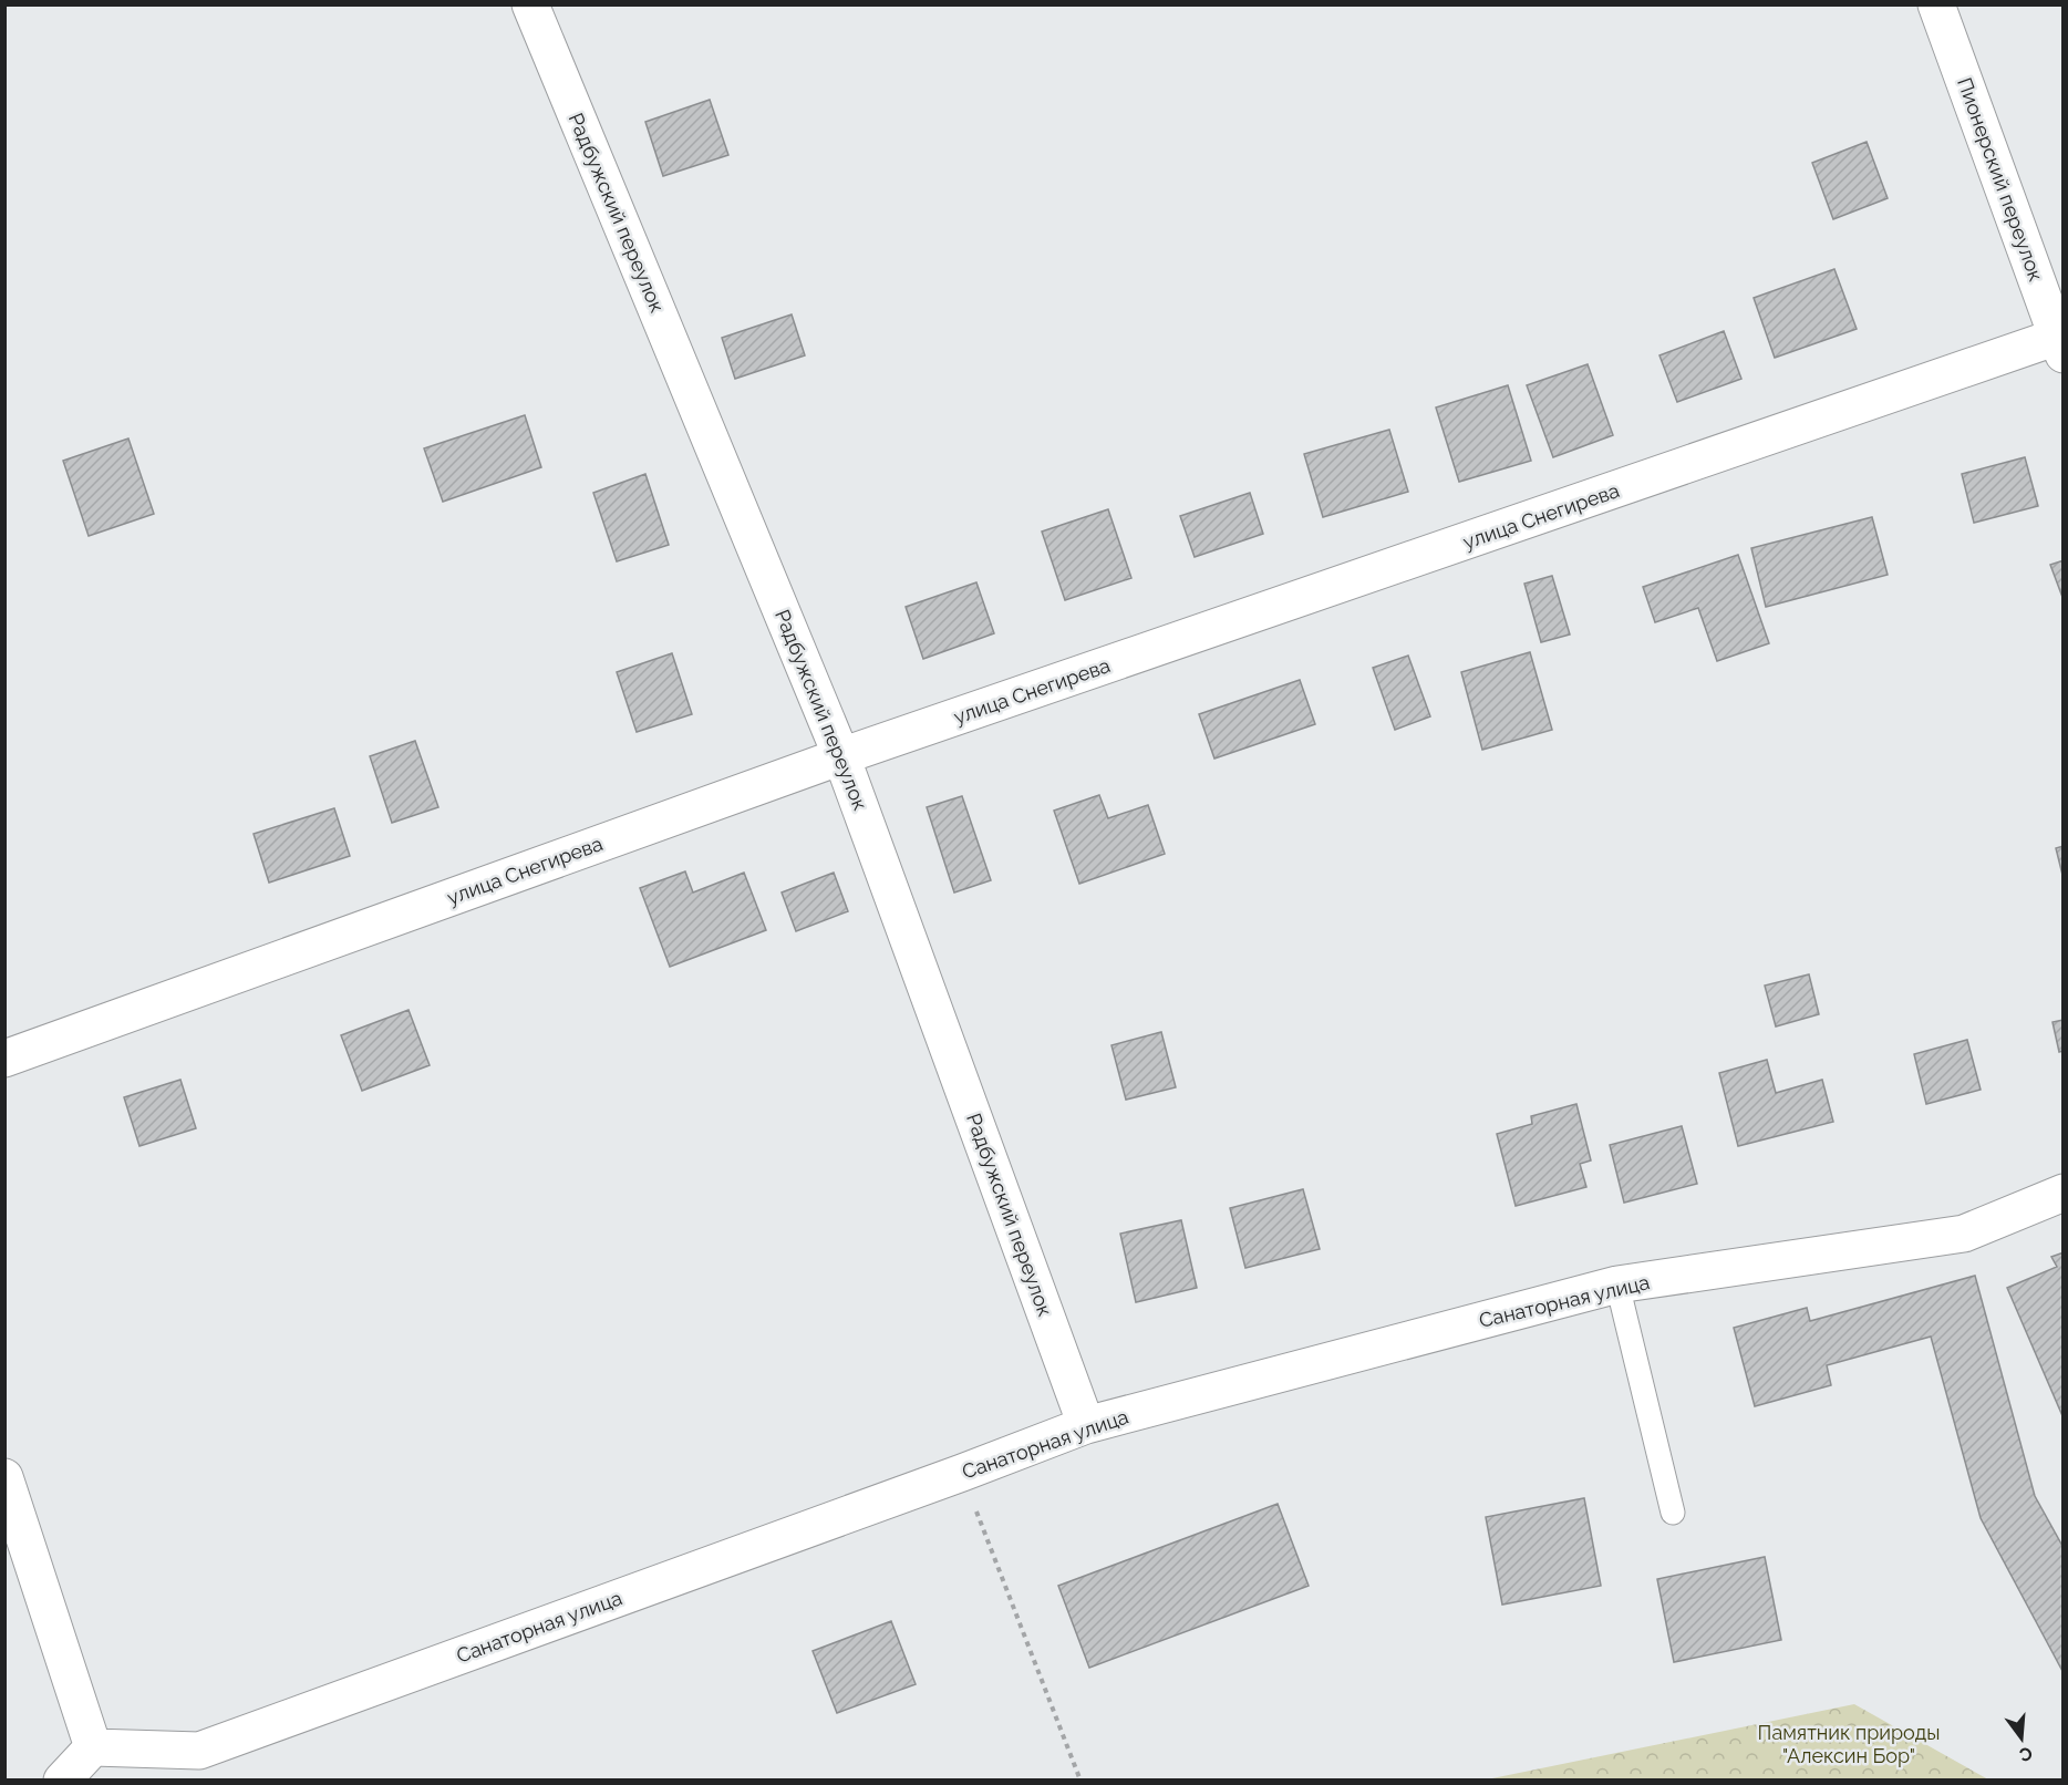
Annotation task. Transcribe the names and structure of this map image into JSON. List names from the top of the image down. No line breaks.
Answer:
{"streets":{"street":["Пионерский переулок","Радбужский переулок","улица Снегирева","Санаторная улица"]},"crossings":[["Пионерский переулок","улица Снегирева"],["Радбужский переулок","улица Снегирева"],["Радбужский переулок","Санаторная улица"]],"parks":["Памятник природы \"Алексин Бор\""],"north":"bottom"}
